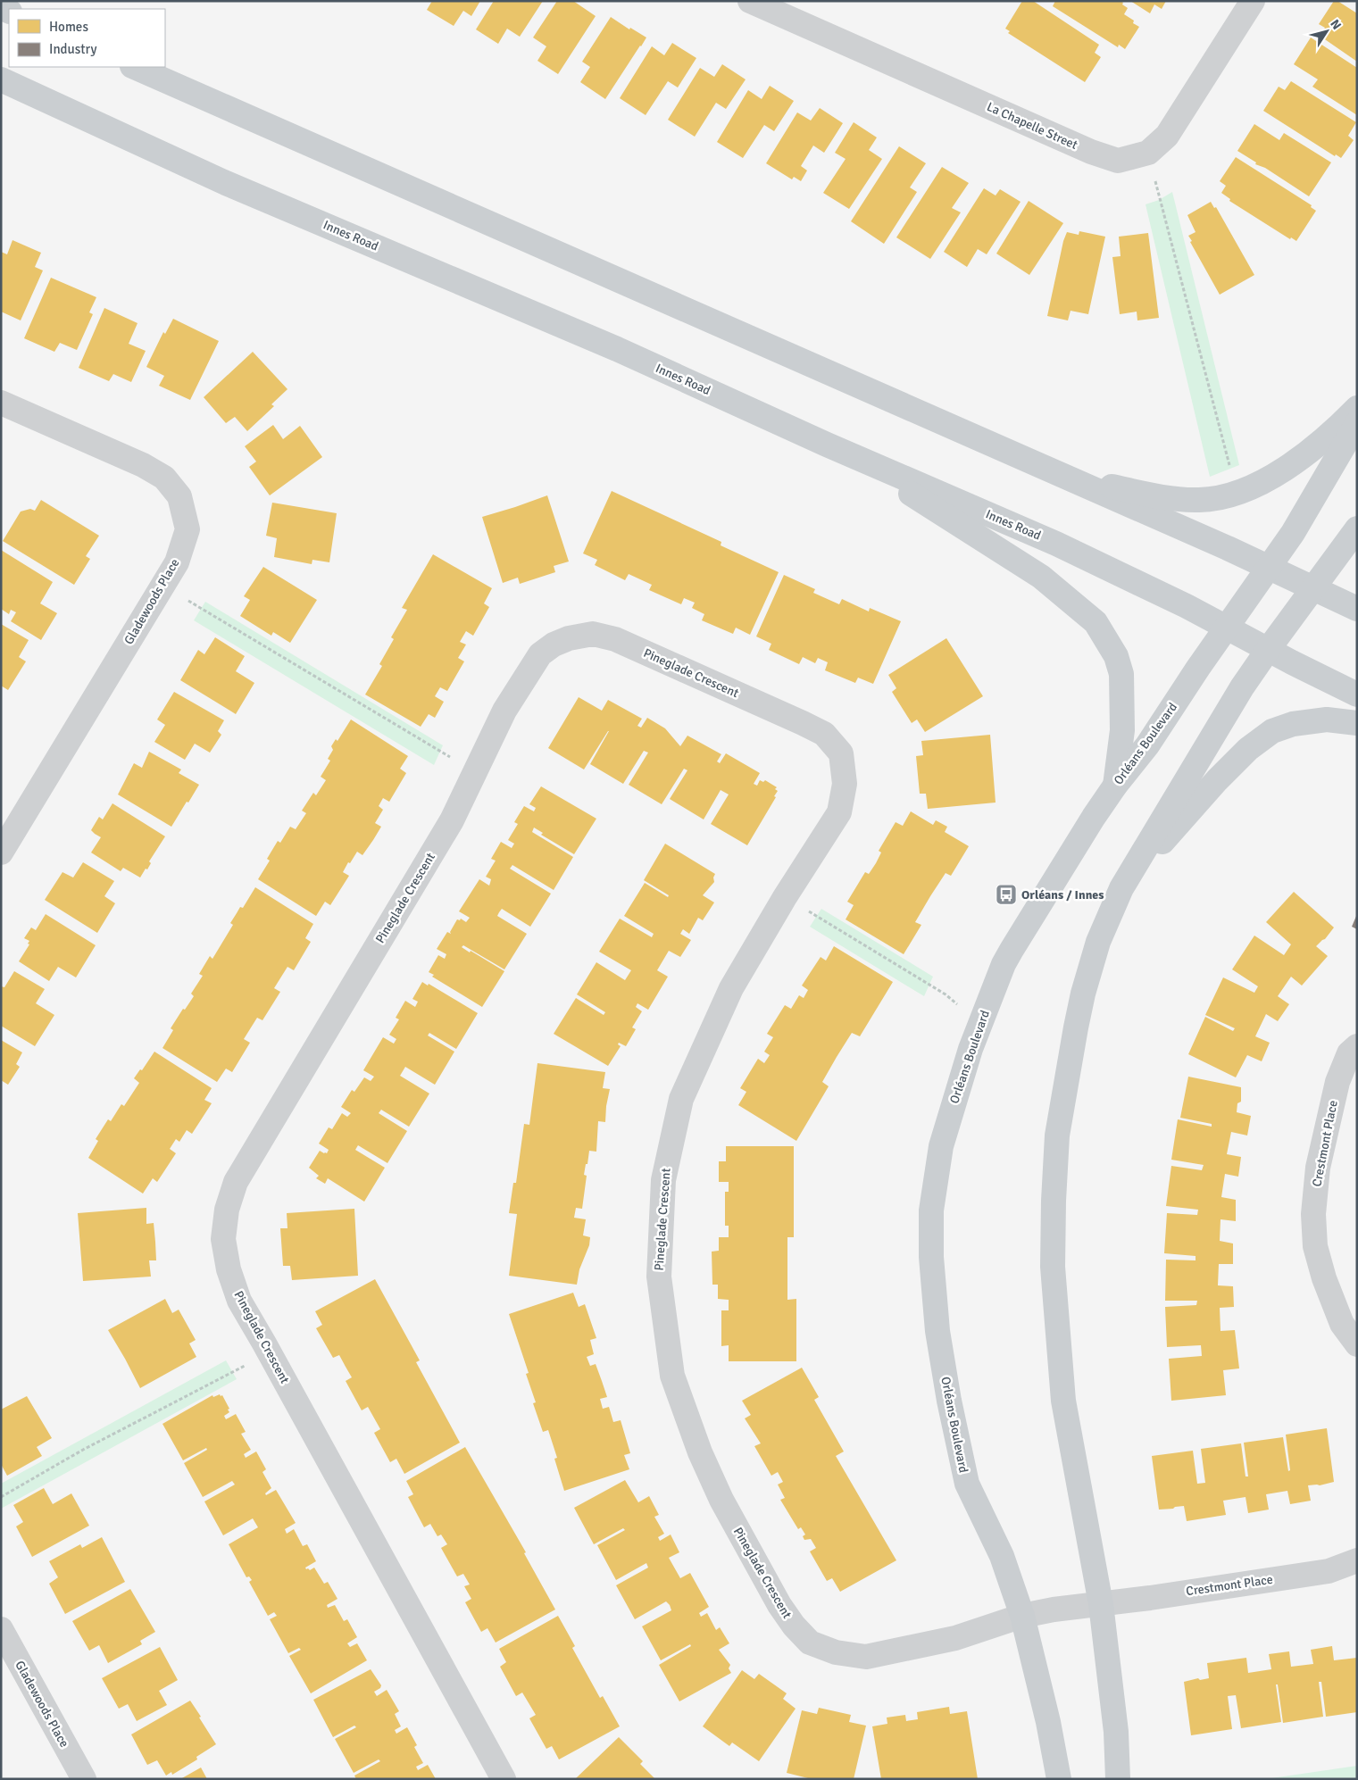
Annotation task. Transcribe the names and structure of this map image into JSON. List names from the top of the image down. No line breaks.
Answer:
{"streets":{"main road":["Innes Road","Orléans Boulevard"],"street":["La Chapelle Street","Gladewoods Place","Pineglade Crescent","Crestmont Place"]},"crossings":[["Innes Road","Orléans Boulevard"],["Pineglade Crescent","Orléans Boulevard"],["Pineglade Crescent","Crestmont Place"]],"places":{"bus stop":["Orléans / Innes"]},"legend":["Homes","Industry"],"north":"top right"}
